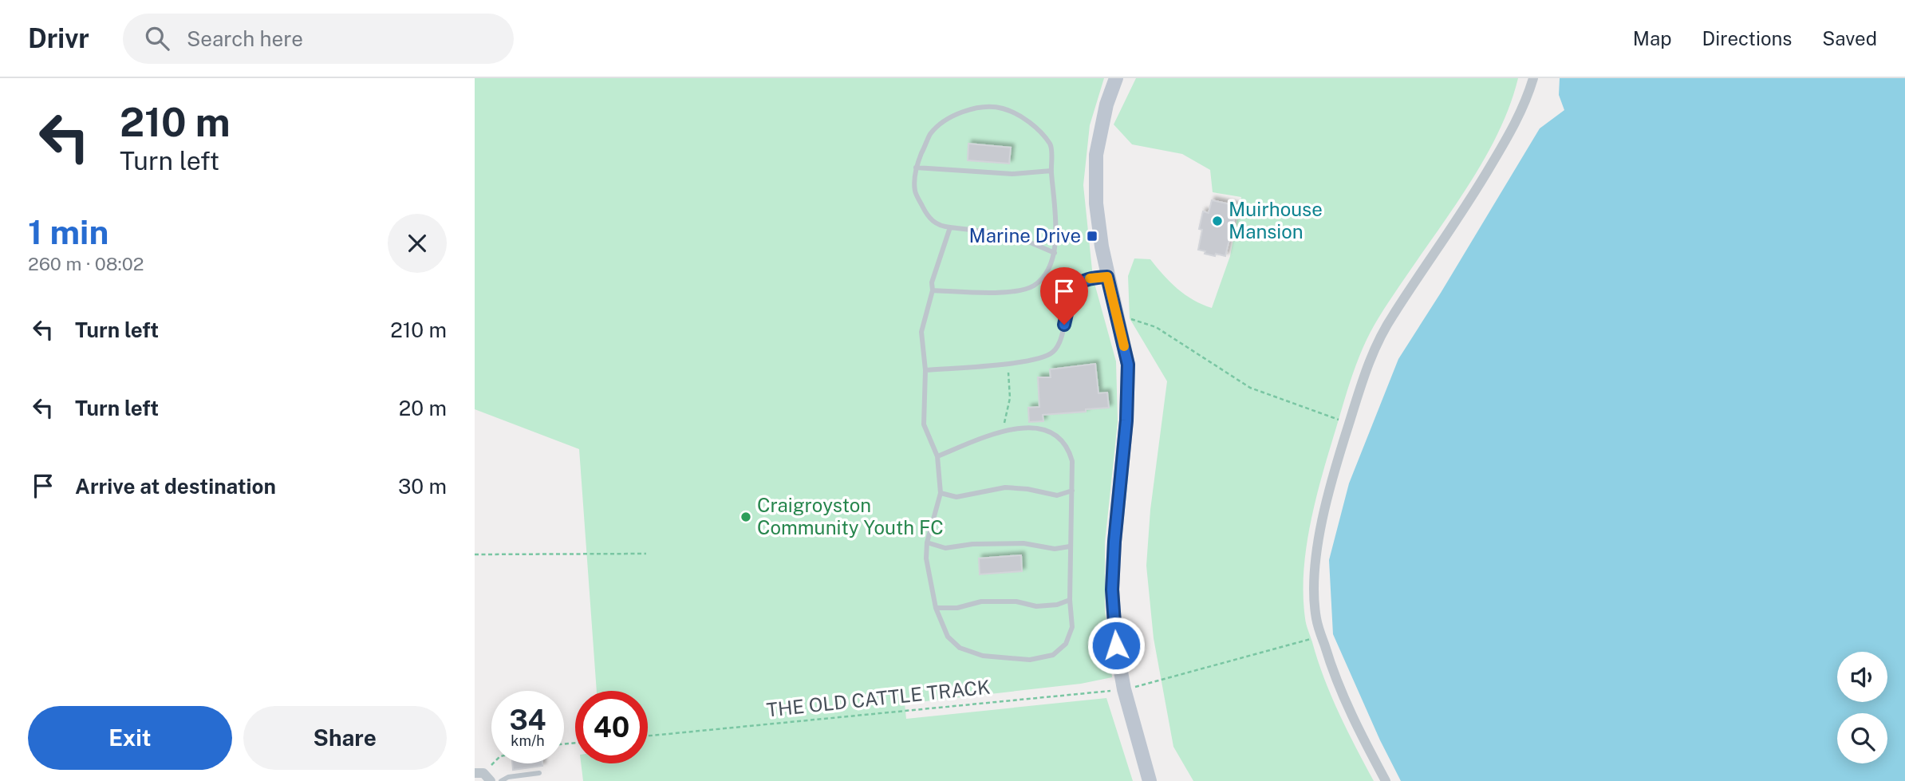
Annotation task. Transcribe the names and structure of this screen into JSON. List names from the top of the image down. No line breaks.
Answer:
{"streets":{"path":["THE OLD CATTLE TRACK"]},"places":{"other":["Muirhouse Mansion","Craigroyston Community Youth FC"],"transit":["Marine Drive"]},"page":{"header":"Drivr","search":"Search here","nav":["Map","Directions","Saved"],"turn":["210 m","Turn left"],"heading":["1 min","260 m · 08:02"],"list":[{"name":"Turn left","value":"210 m"},{"name":"Turn left","value":"20 m"},{"name":"Arrive at destination","value":"30 m"}],"speed":"34 km/h","limit":"40","buttons":["Exit","Share"]}}
